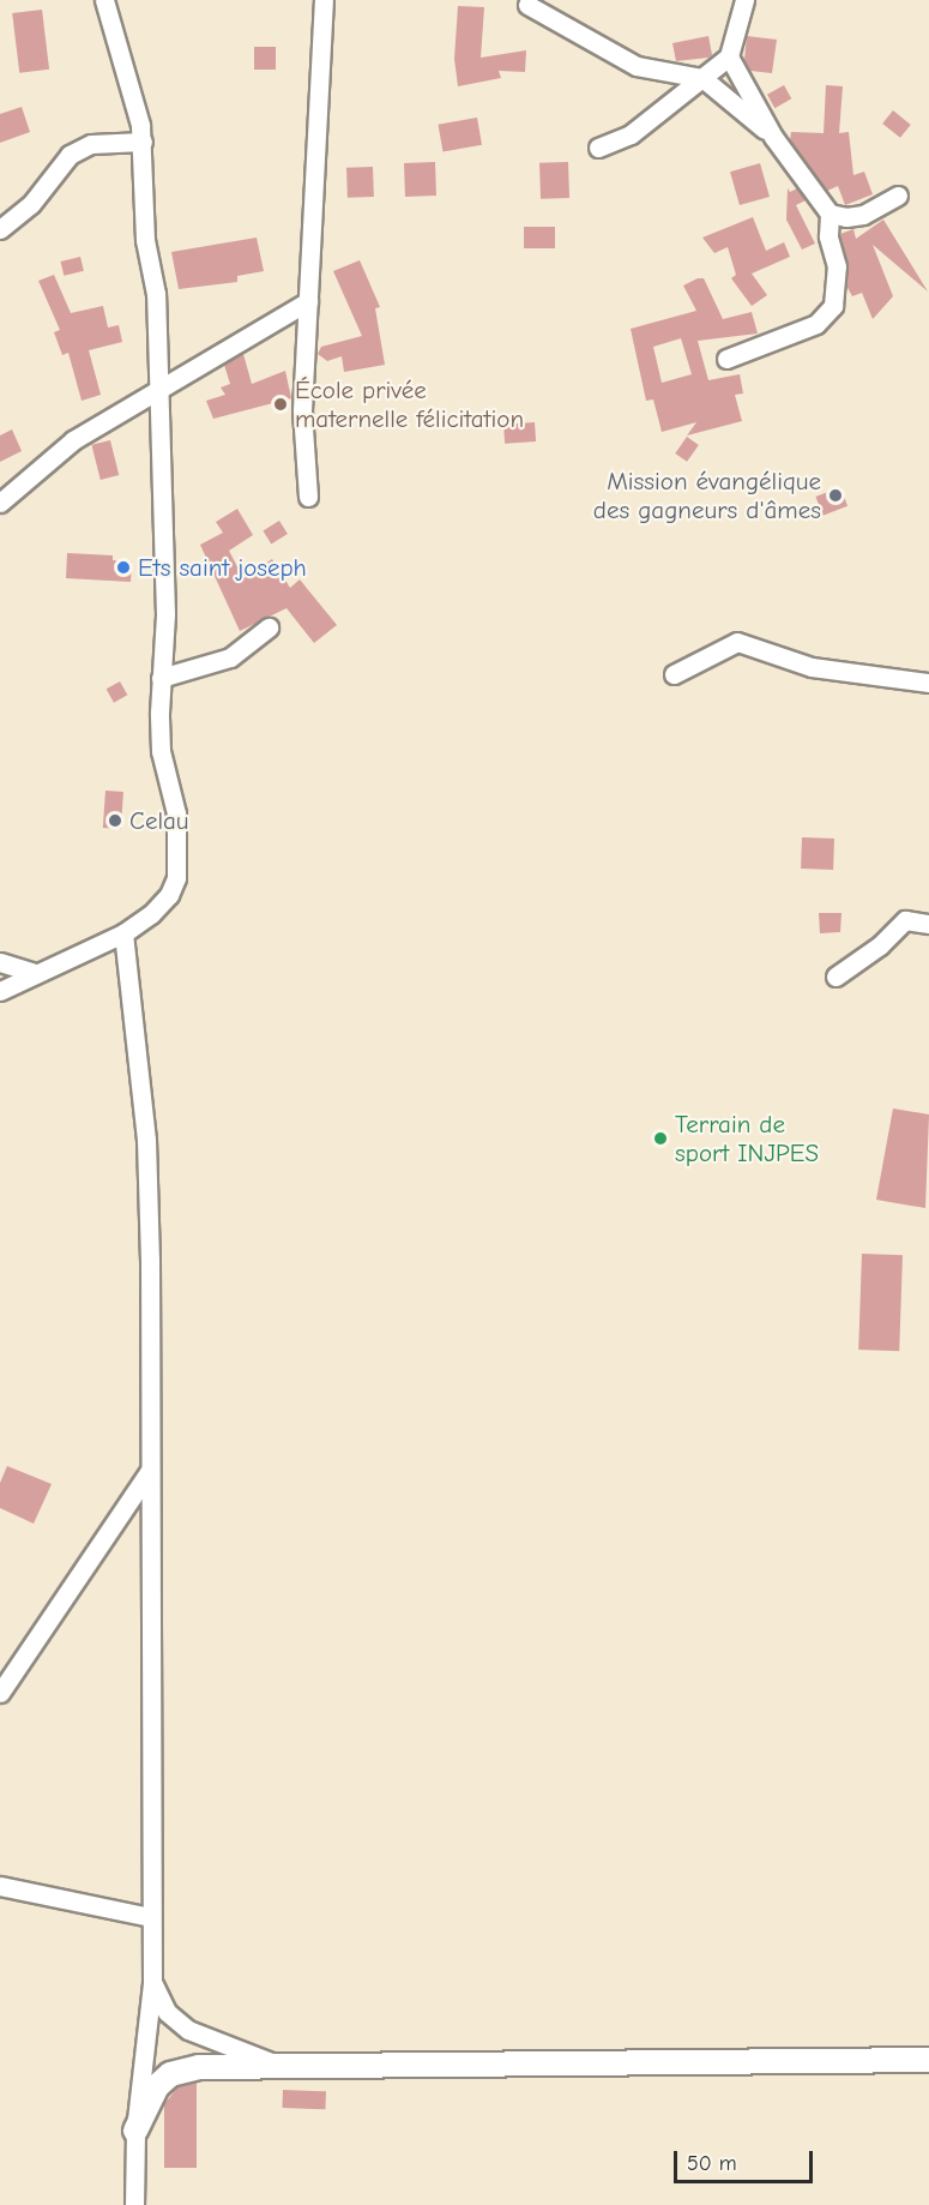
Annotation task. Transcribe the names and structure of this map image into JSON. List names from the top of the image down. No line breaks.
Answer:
{"places":["École privée maternelle félicitation","Mission évangélique des gagneurs d'âmes","Ets saint joseph","Celau","Terrain de sport INJPES"],"scale_bar":"50 m"}
